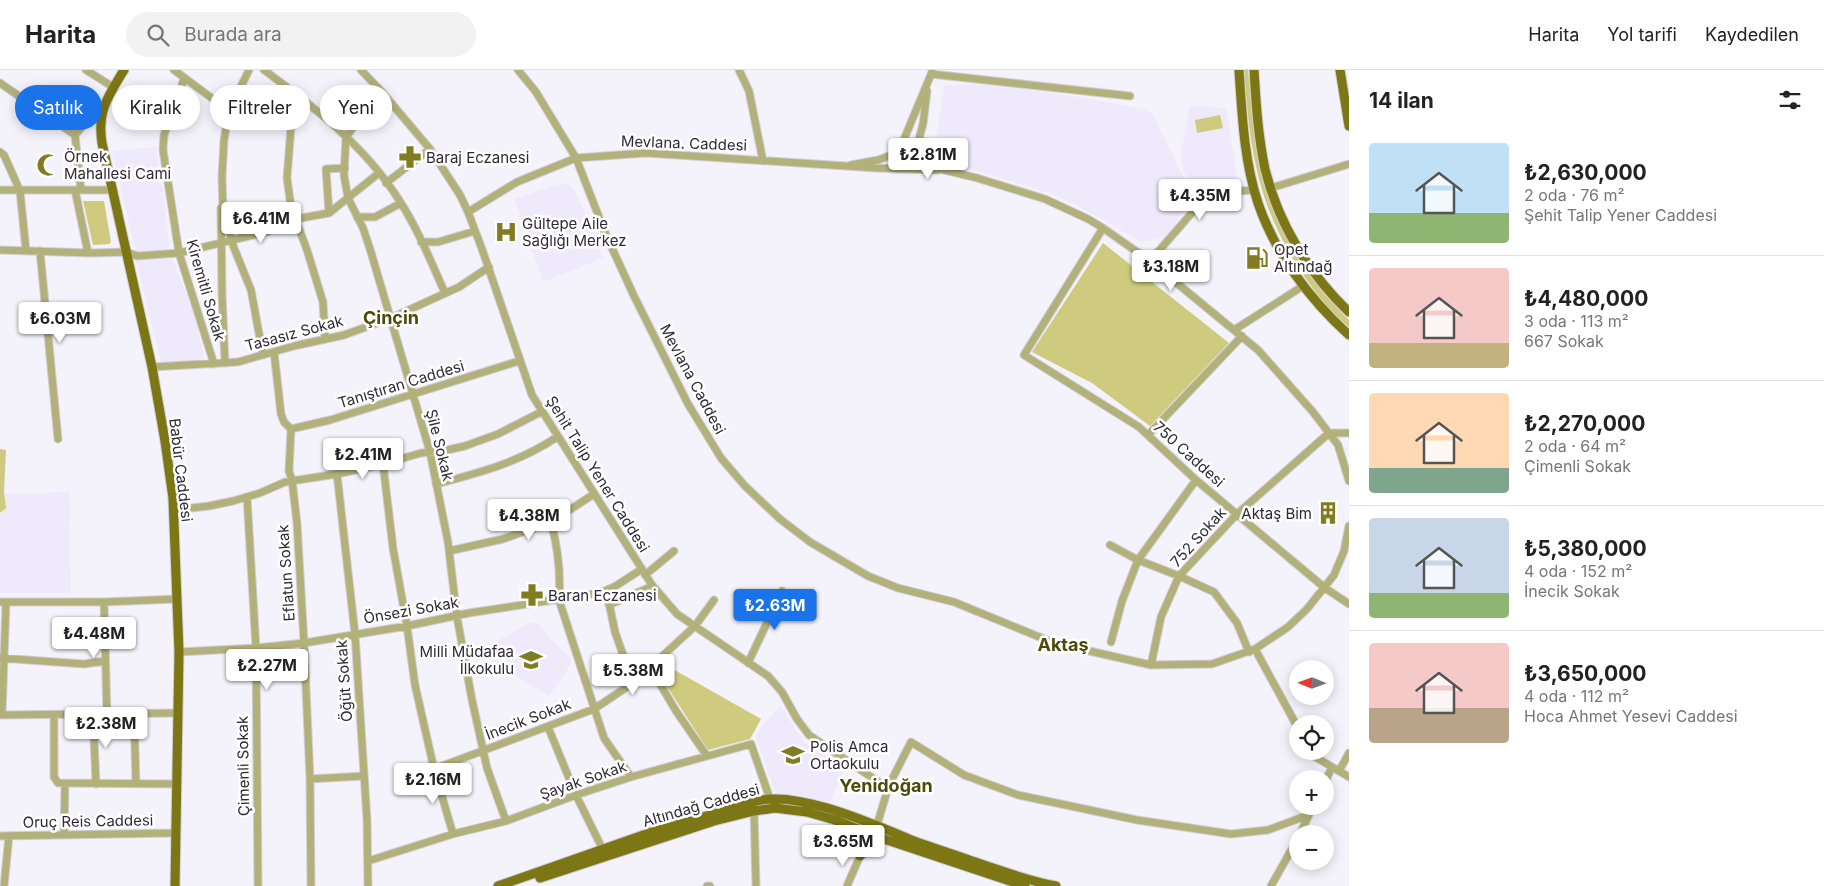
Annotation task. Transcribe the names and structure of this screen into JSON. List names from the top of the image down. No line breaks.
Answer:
{"streets":{"main road":["Babür Caddesi","Altındağ Caddesi"],"street":["Mevlana. Caddesi","Kiremitli Sokak","Tasasız Sokak","Mevlana Caddesi","Tanıştıran Caddesi","Şile Sokak","750 Caddesi","Şehit Talip Yener Caddesi","752 Sokak","Eflatun Sokak","Önsezi Sokak","Öğüt Sokak","İnecik Sokak","Çimenli Sokak","Şayak Sokak","Oruç Reis Caddesi"]},"crossings":[["Mevlana. Caddesi","Mevlana Caddesi"],["Mevlana. Caddesi","750 Caddesi"],["Mevlana. Caddesi","Şehit Talip Yener Caddesi"],["Mevlana. Caddesi","752 Sokak"],["Kiremitli Sokak","Tasasız Sokak"],["Tasasız Sokak","Şile Sokak"],["Tasasız Sokak","Babür Caddesi"],["Tasasız Sokak","Şehit Talip Yener Caddesi"],["Mevlana Caddesi","752 Sokak"],["Tanıştıran Caddesi","Şile Sokak"],["Tanıştıran Caddesi","Şehit Talip Yener Caddesi"],["Tanıştıran Caddesi","Eflatun Sokak"],["Şile Sokak","Önsezi Sokak"],["Şile Sokak","İnecik Sokak"],["Şile Sokak","Şayak Sokak"],["750 Caddesi","752 Sokak"],["Babür Caddesi","Önsezi Sokak"],["Babür Caddesi","Oruç Reis Caddesi"],["Şehit Talip Yener Caddesi","Önsezi Sokak"],["Şehit Talip Yener Caddesi","İnecik Sokak"],["Eflatun Sokak","Önsezi Sokak"],["Önsezi Sokak","Öğüt Sokak"],["Önsezi Sokak","Çimenli Sokak"],["Öğüt Sokak","Şayak Sokak"],["Şayak Sokak","Altındağ Caddesi"]],"districts":["Çinçin","Aktaş","Yenidoğan"],"places":{"pharmacy":["Baraj Eczanesi","Baran Eczanesi"],"mosque":["Örnek Mahallesi Cami"],"hospital":["Gültepe Aile Sağlığı Merkez"],"fuel station":["Opet Altındağ"],"building":["Aktaş Bim"],"school or university":["Milli Müdafaa İlkokulu","Polis Amca Ortaokulu"]},"north":"left","page":{"header":"Harita","search":"Burada ara","nav":["Harita","Yol tarifi","Kaydedilen"],"heading":"14 ilan","chip":["Satılık","Kiralık","Filtreler","Yeni"],"list":[{"name":"₺2,630,000","note":"2 oda · 76 m² · Şehit Talip Yener Caddesi"},{"name":"₺4,480,000","note":"3 oda · 113 m² · 667 Sokak"},{"name":"₺2,270,000","note":"2 oda · 64 m² · Çimenli Sokak"},{"name":"₺5,380,000","note":"4 oda · 152 m² · İnecik Sokak"},{"name":"₺3,650,000","note":"4 oda · 112 m² · Hoca Ahmet Yesevi Caddesi"}],"price":["₺2.81M","₺4.35M","₺6.41M","₺3.18M","₺6.03M","₺2.41M","₺4.38M","₺2.63M","₺4.48M","₺2.27M","₺5.38M","₺2.38M","₺2.16M","₺3.65M"],"map_buttons":["+","−"]}}
